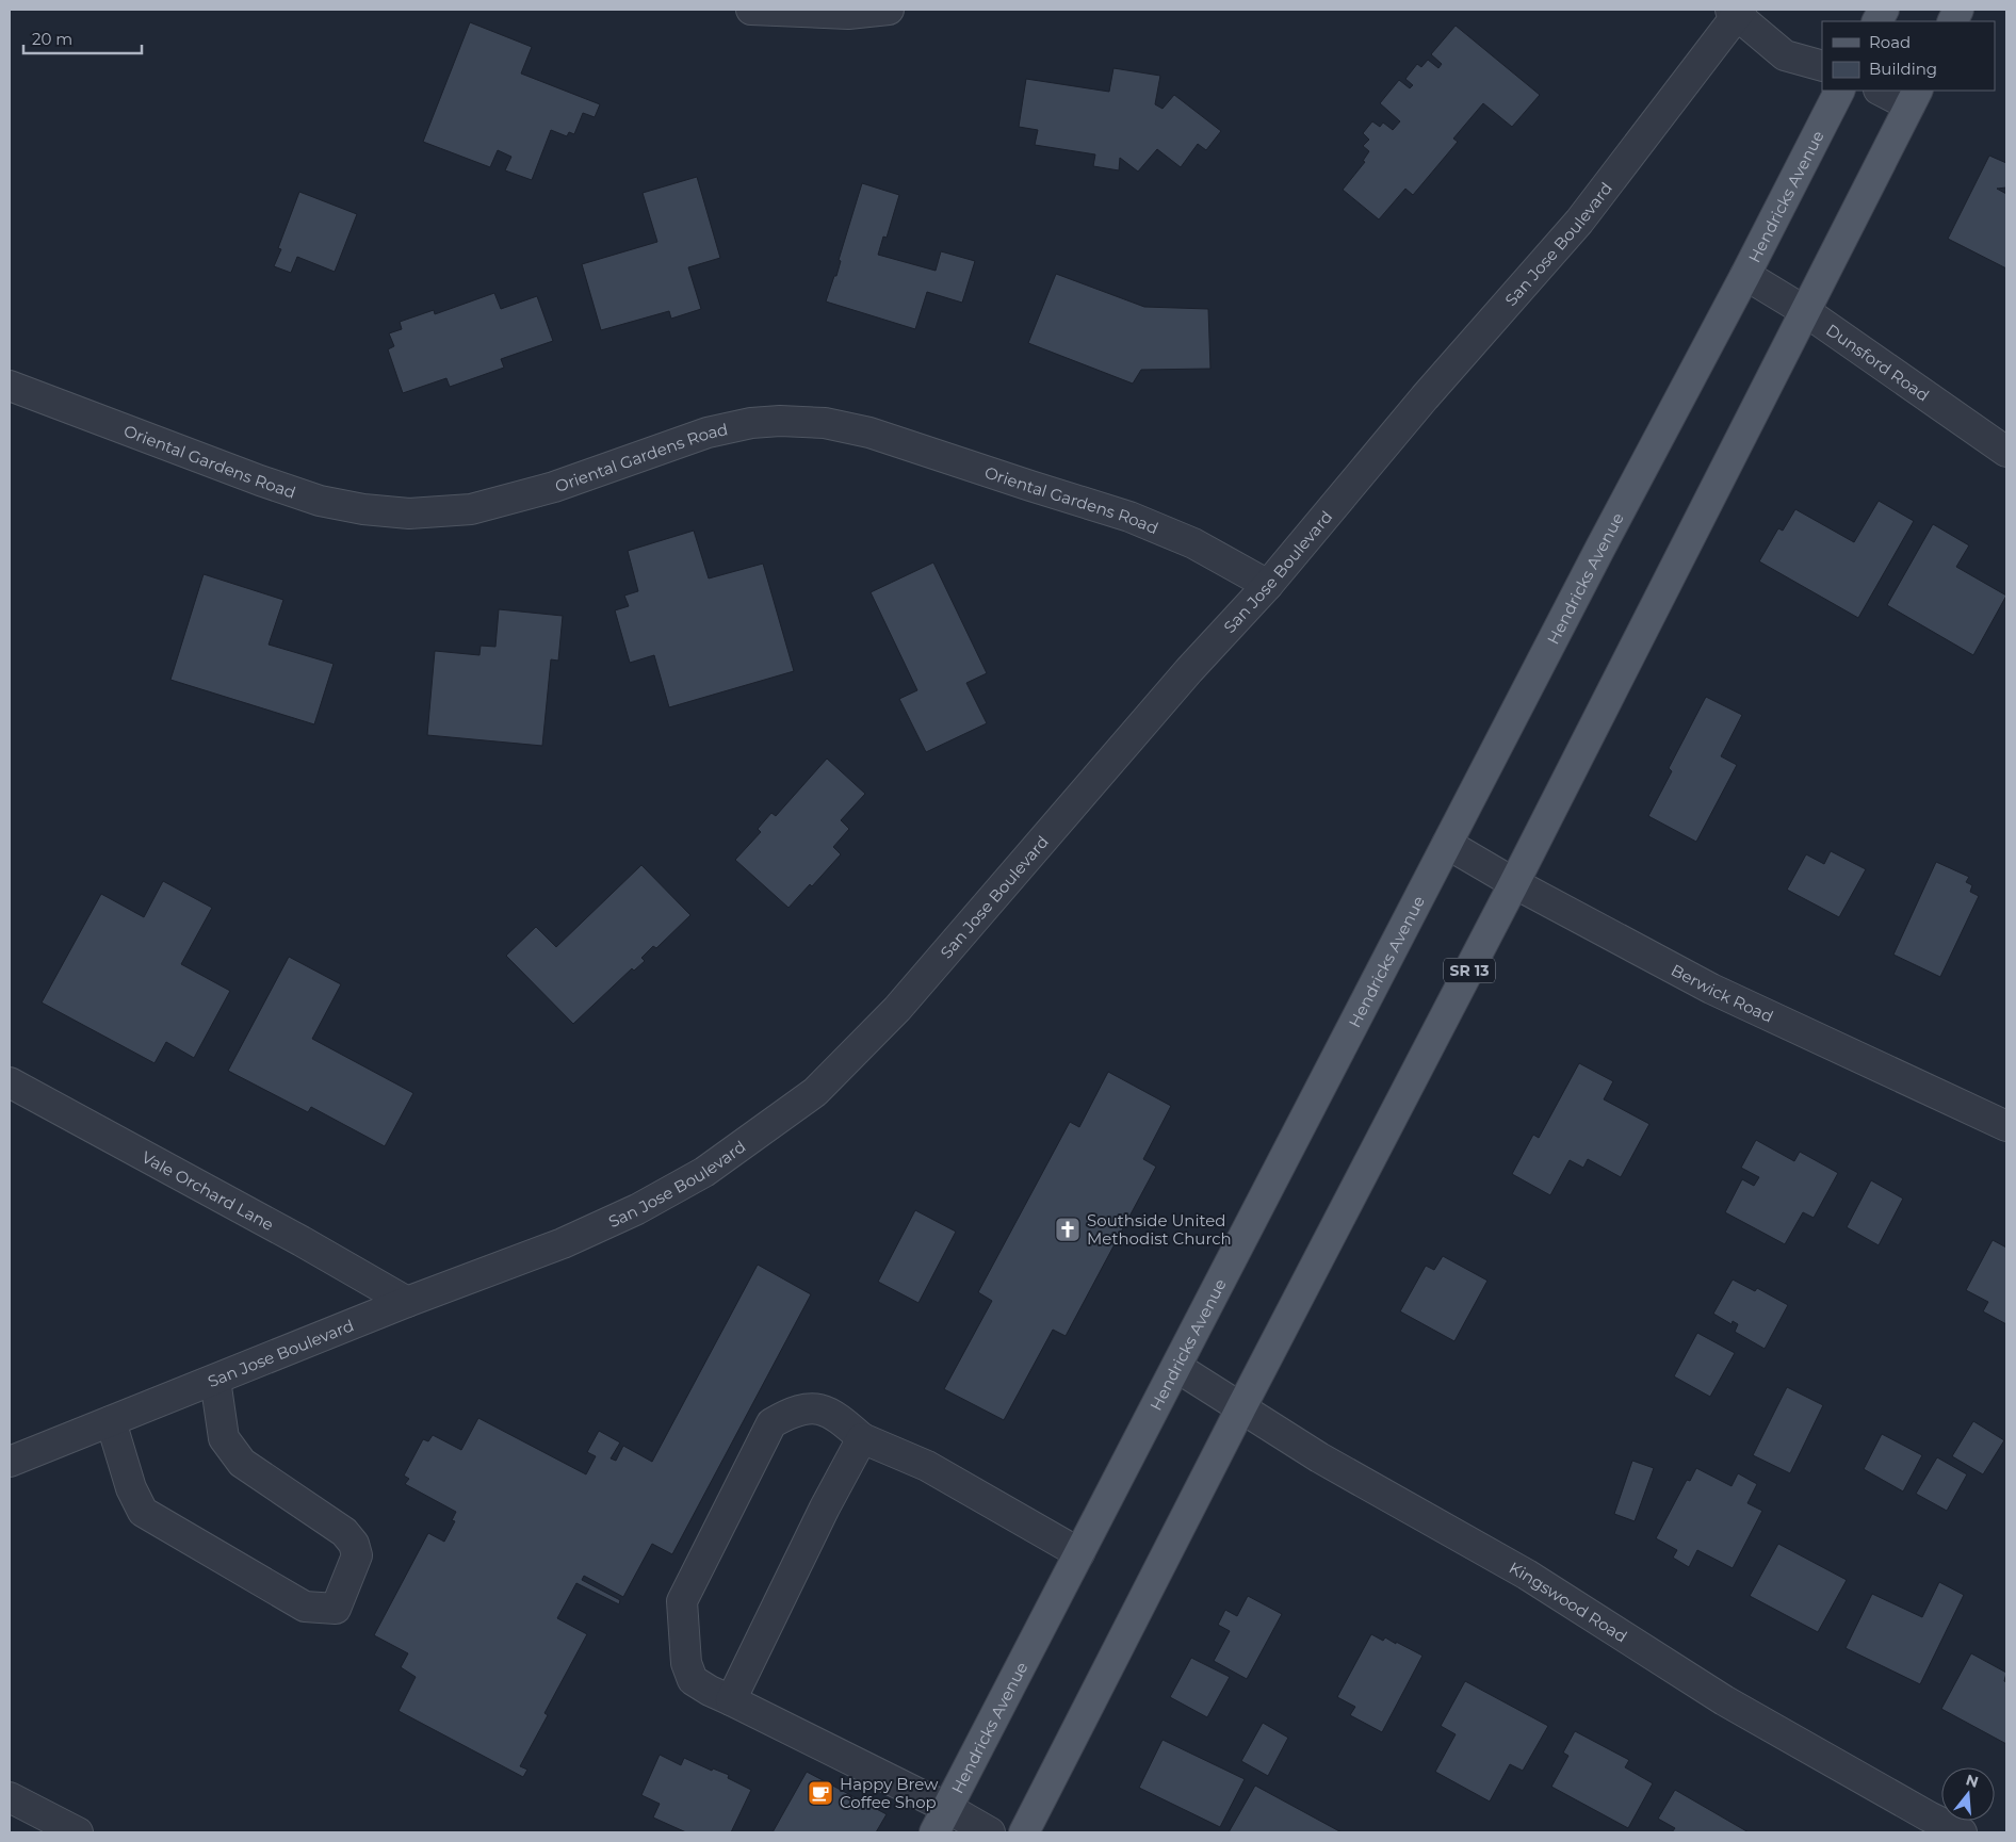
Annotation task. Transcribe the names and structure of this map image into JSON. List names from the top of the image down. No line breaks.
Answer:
{"streets":{"main road":["Hendricks Avenue","SR 13"],"street":["San Jose Boulevard","Dunsford Road","Oriental Gardens Road","Berwick Road","Vale Orchard Lane","Kingswood Road"]},"crossings":[["Hendricks Avenue","Dunsford Road"],["Hendricks Avenue","Berwick Road"],["Hendricks Avenue","Kingswood Road"],["San Jose Boulevard","Oriental Gardens Road"],["San Jose Boulevard","Vale Orchard Lane"],["Dunsford Road","SR 13"],["SR 13","Berwick Road"],["SR 13","Kingswood Road"]],"places":{"church":["Southside United Methodist Church"],"cafe":["Happy Brew Coffee Shop"]},"legend":["Road","Building"],"scale_bar":"20 m","north":"top"}
